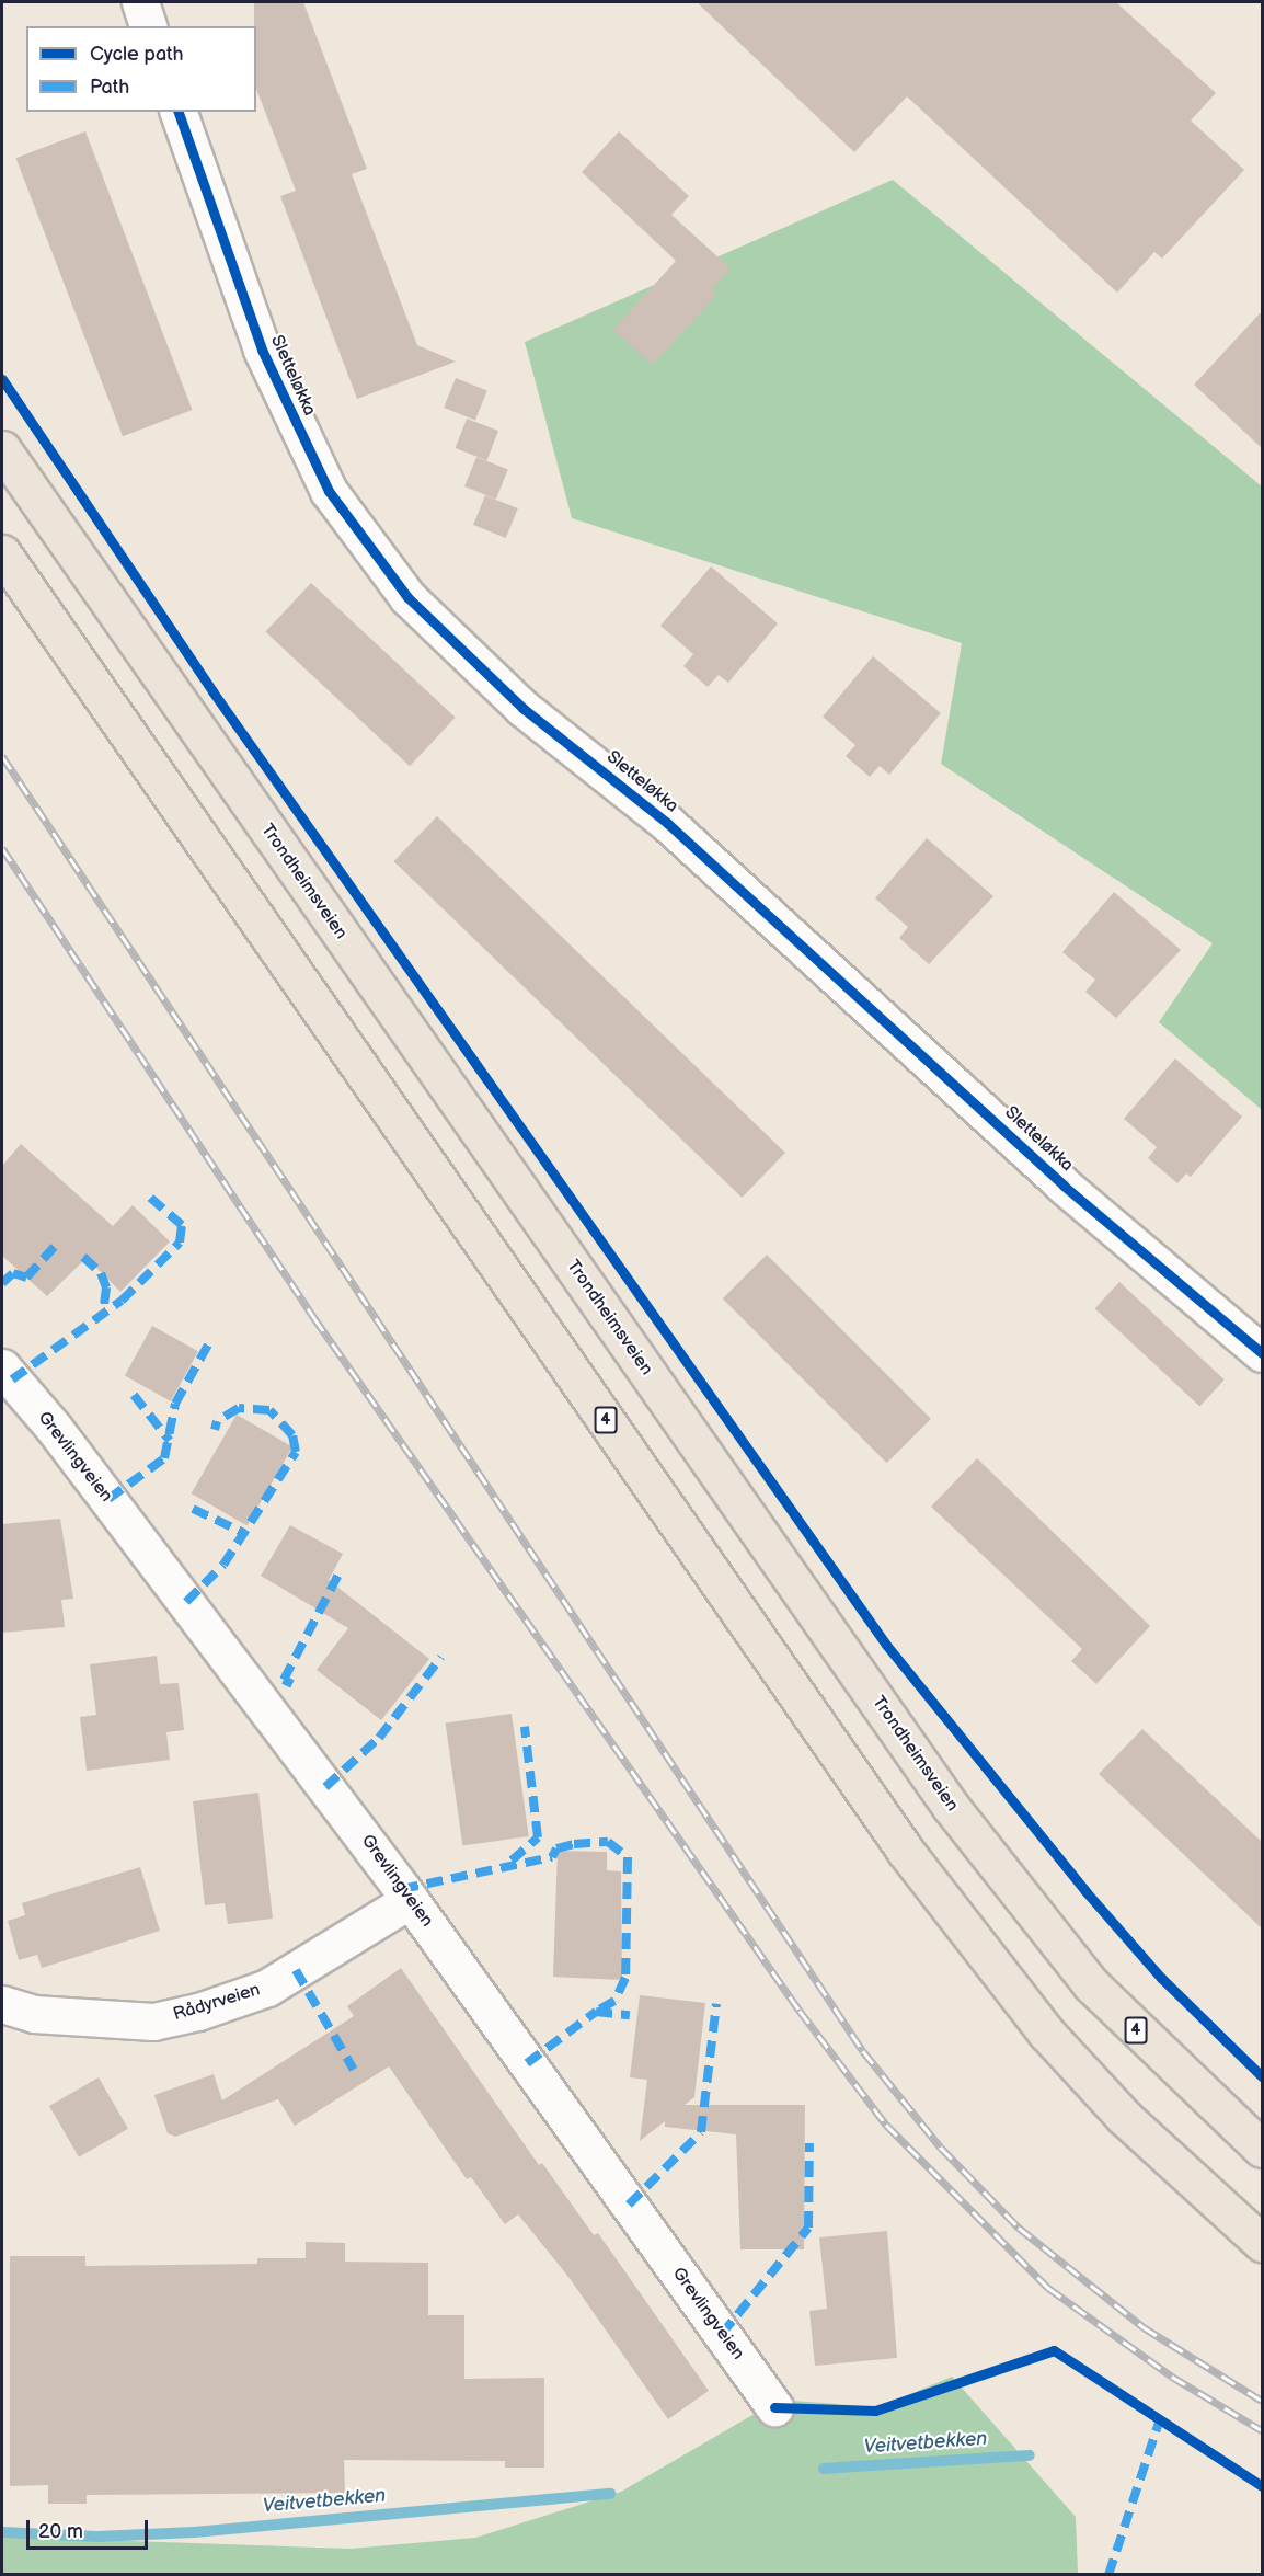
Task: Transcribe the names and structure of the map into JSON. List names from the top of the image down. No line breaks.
{"streets":{"highway":["Trondheimsveien","4"],"street":["Sletteløkka","Grevlingveien","Rådyrveien"]},"crossings":[["Grevlingveien","Rådyrveien"]],"water":["Veitvetbekken"],"legend":["Cycle path","Path"],"scale_bar":"20 m"}
